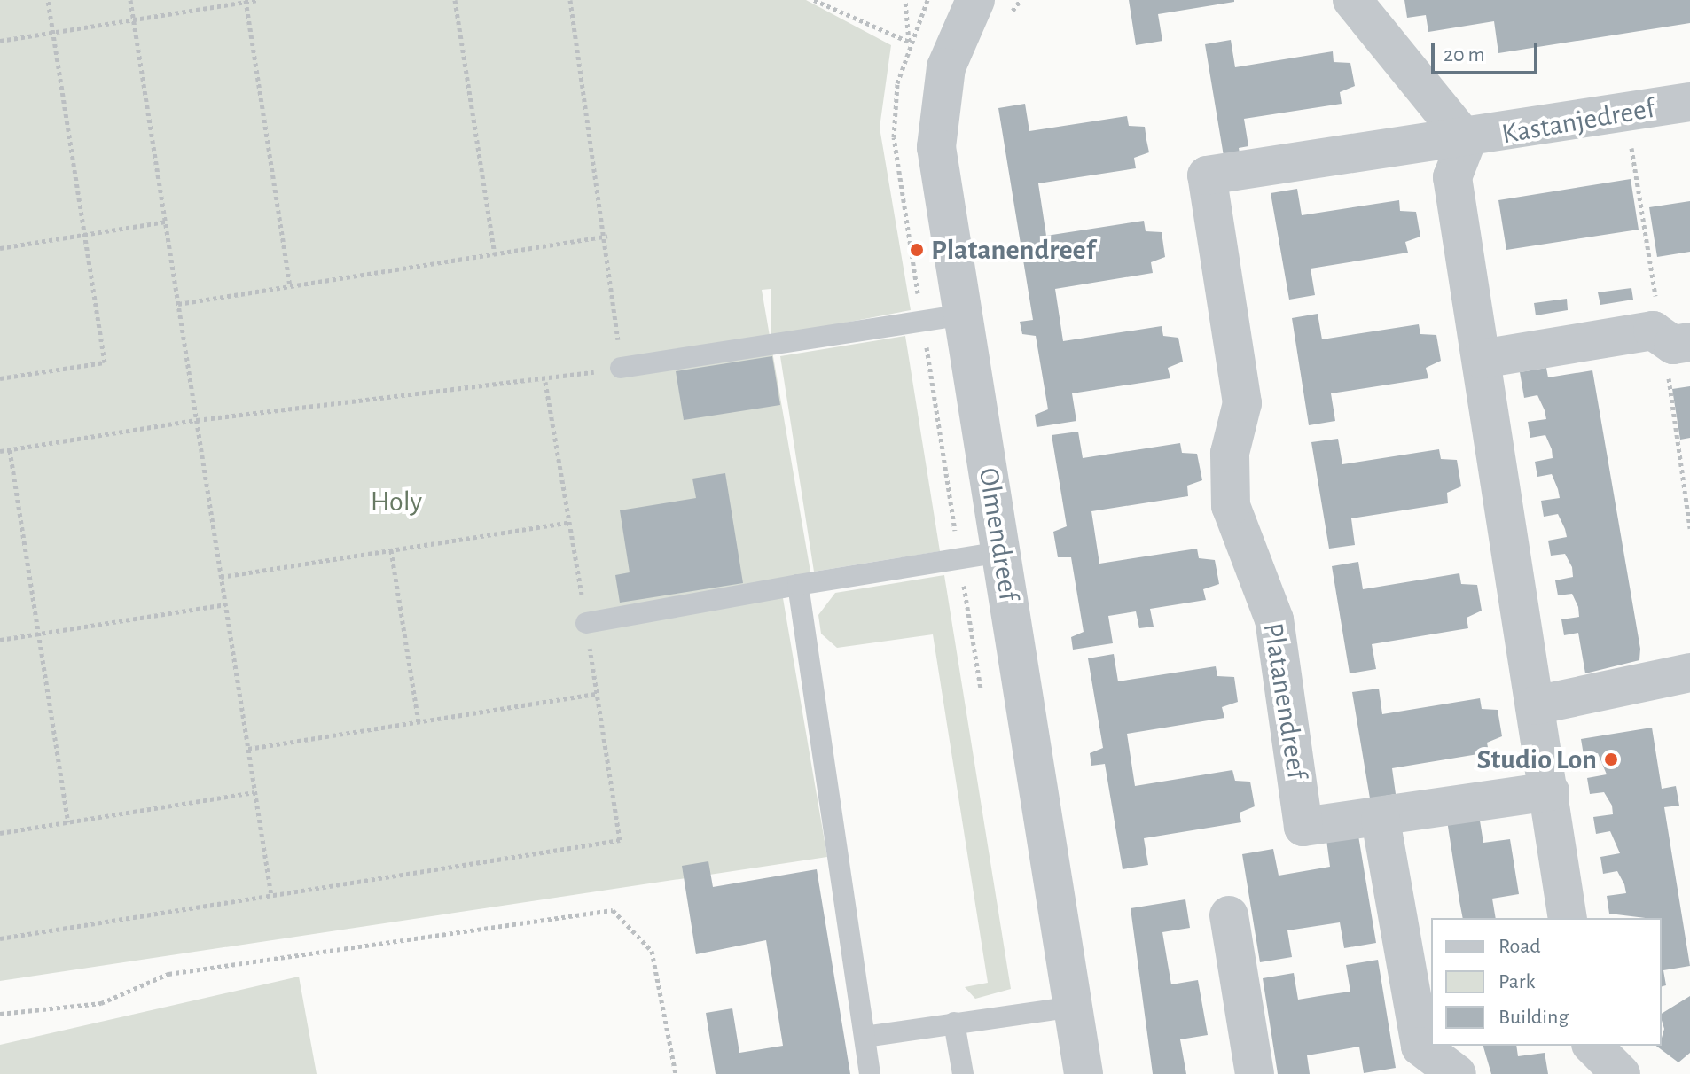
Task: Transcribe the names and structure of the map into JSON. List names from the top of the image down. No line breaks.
{"streets":{"street":["Kastanjedreef","Olmendreef","Platanendreef"]},"crossings":[["Kastanjedreef","Platanendreef"]],"parks":["Holy"],"places":["Platanendreef","Studio Lon"],"legend":["Road","Park","Building"],"scale_bar":"20 m"}
